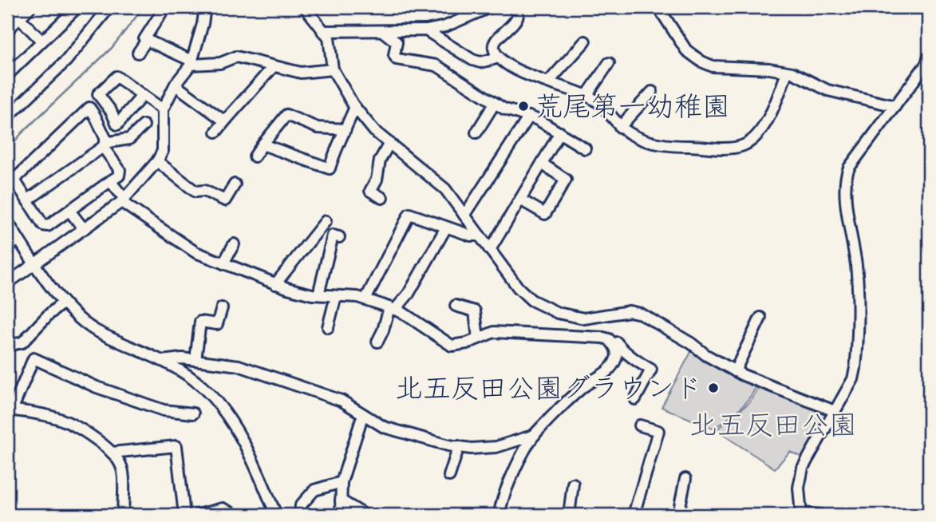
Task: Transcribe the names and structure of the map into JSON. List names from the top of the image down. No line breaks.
{"parks":["北五反田公園"],"places":["荒尾第一幼稚園","北五反田公園グラウンド"]}
